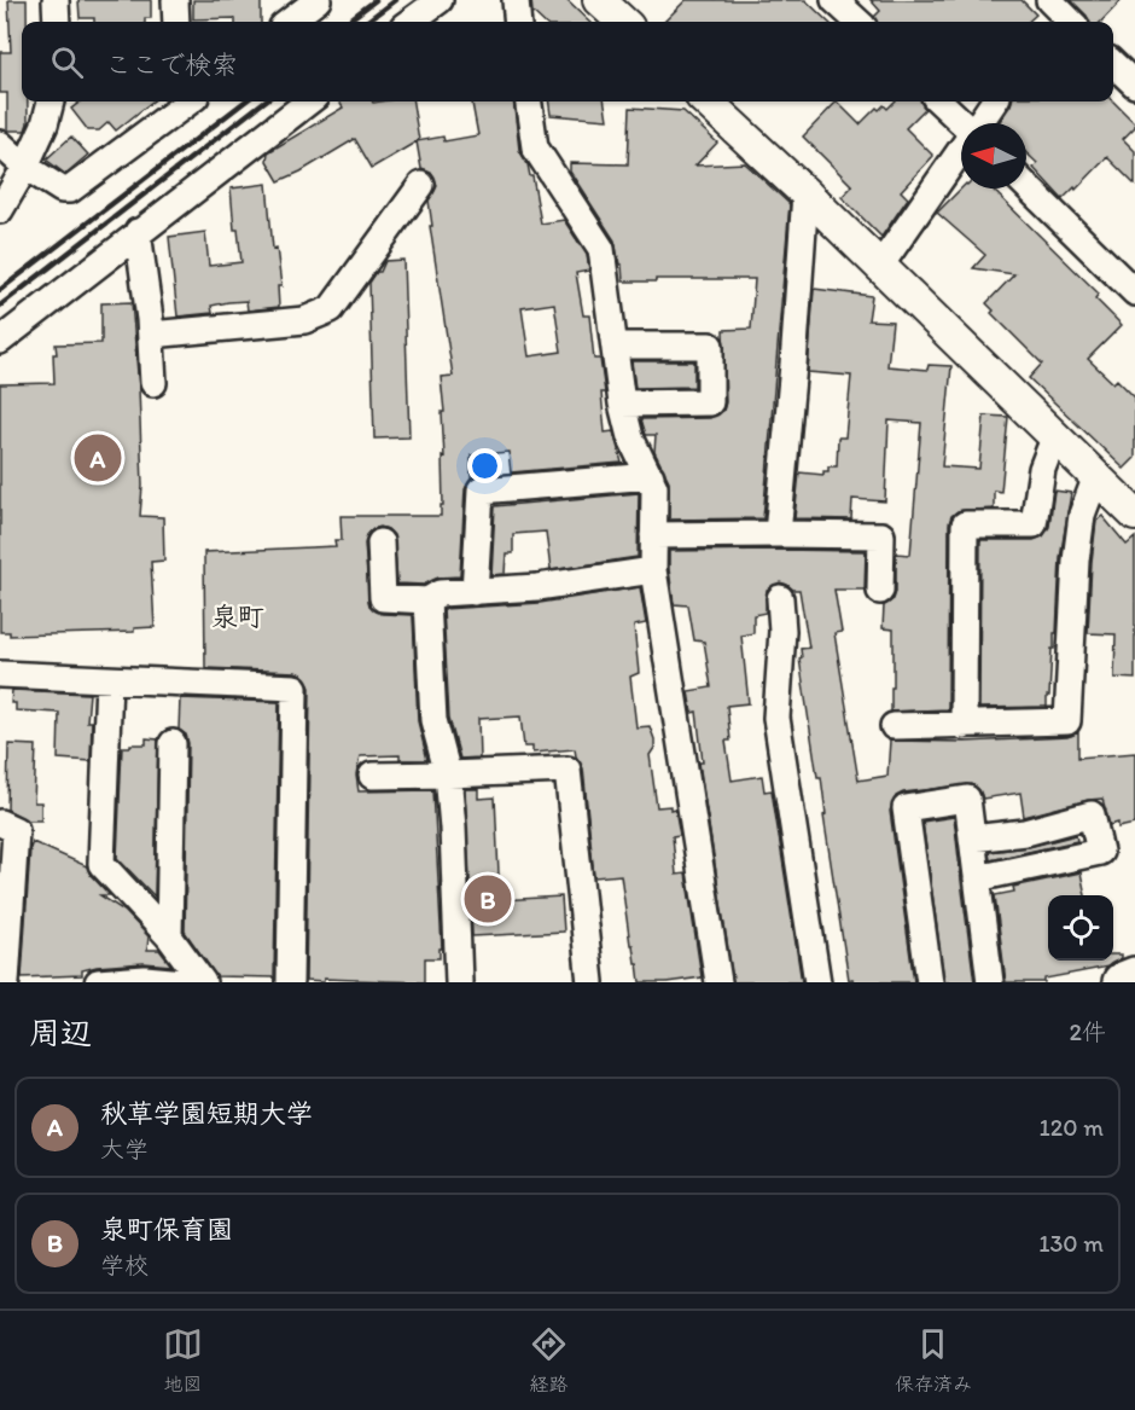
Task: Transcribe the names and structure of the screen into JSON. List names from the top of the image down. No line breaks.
{"districts":["泉町"],"north":"left","page":{"search":"ここで検索","pins":["A","B"],"heading":["周辺","2件"],"list":[{"mark":"A","name":"秋草学園短期大学","note":"大学","value":"120 m"},{"mark":"B","name":"泉町保育園","note":"学校","value":"130 m"}],"nav":["地図","経路","保存済み"]}}
